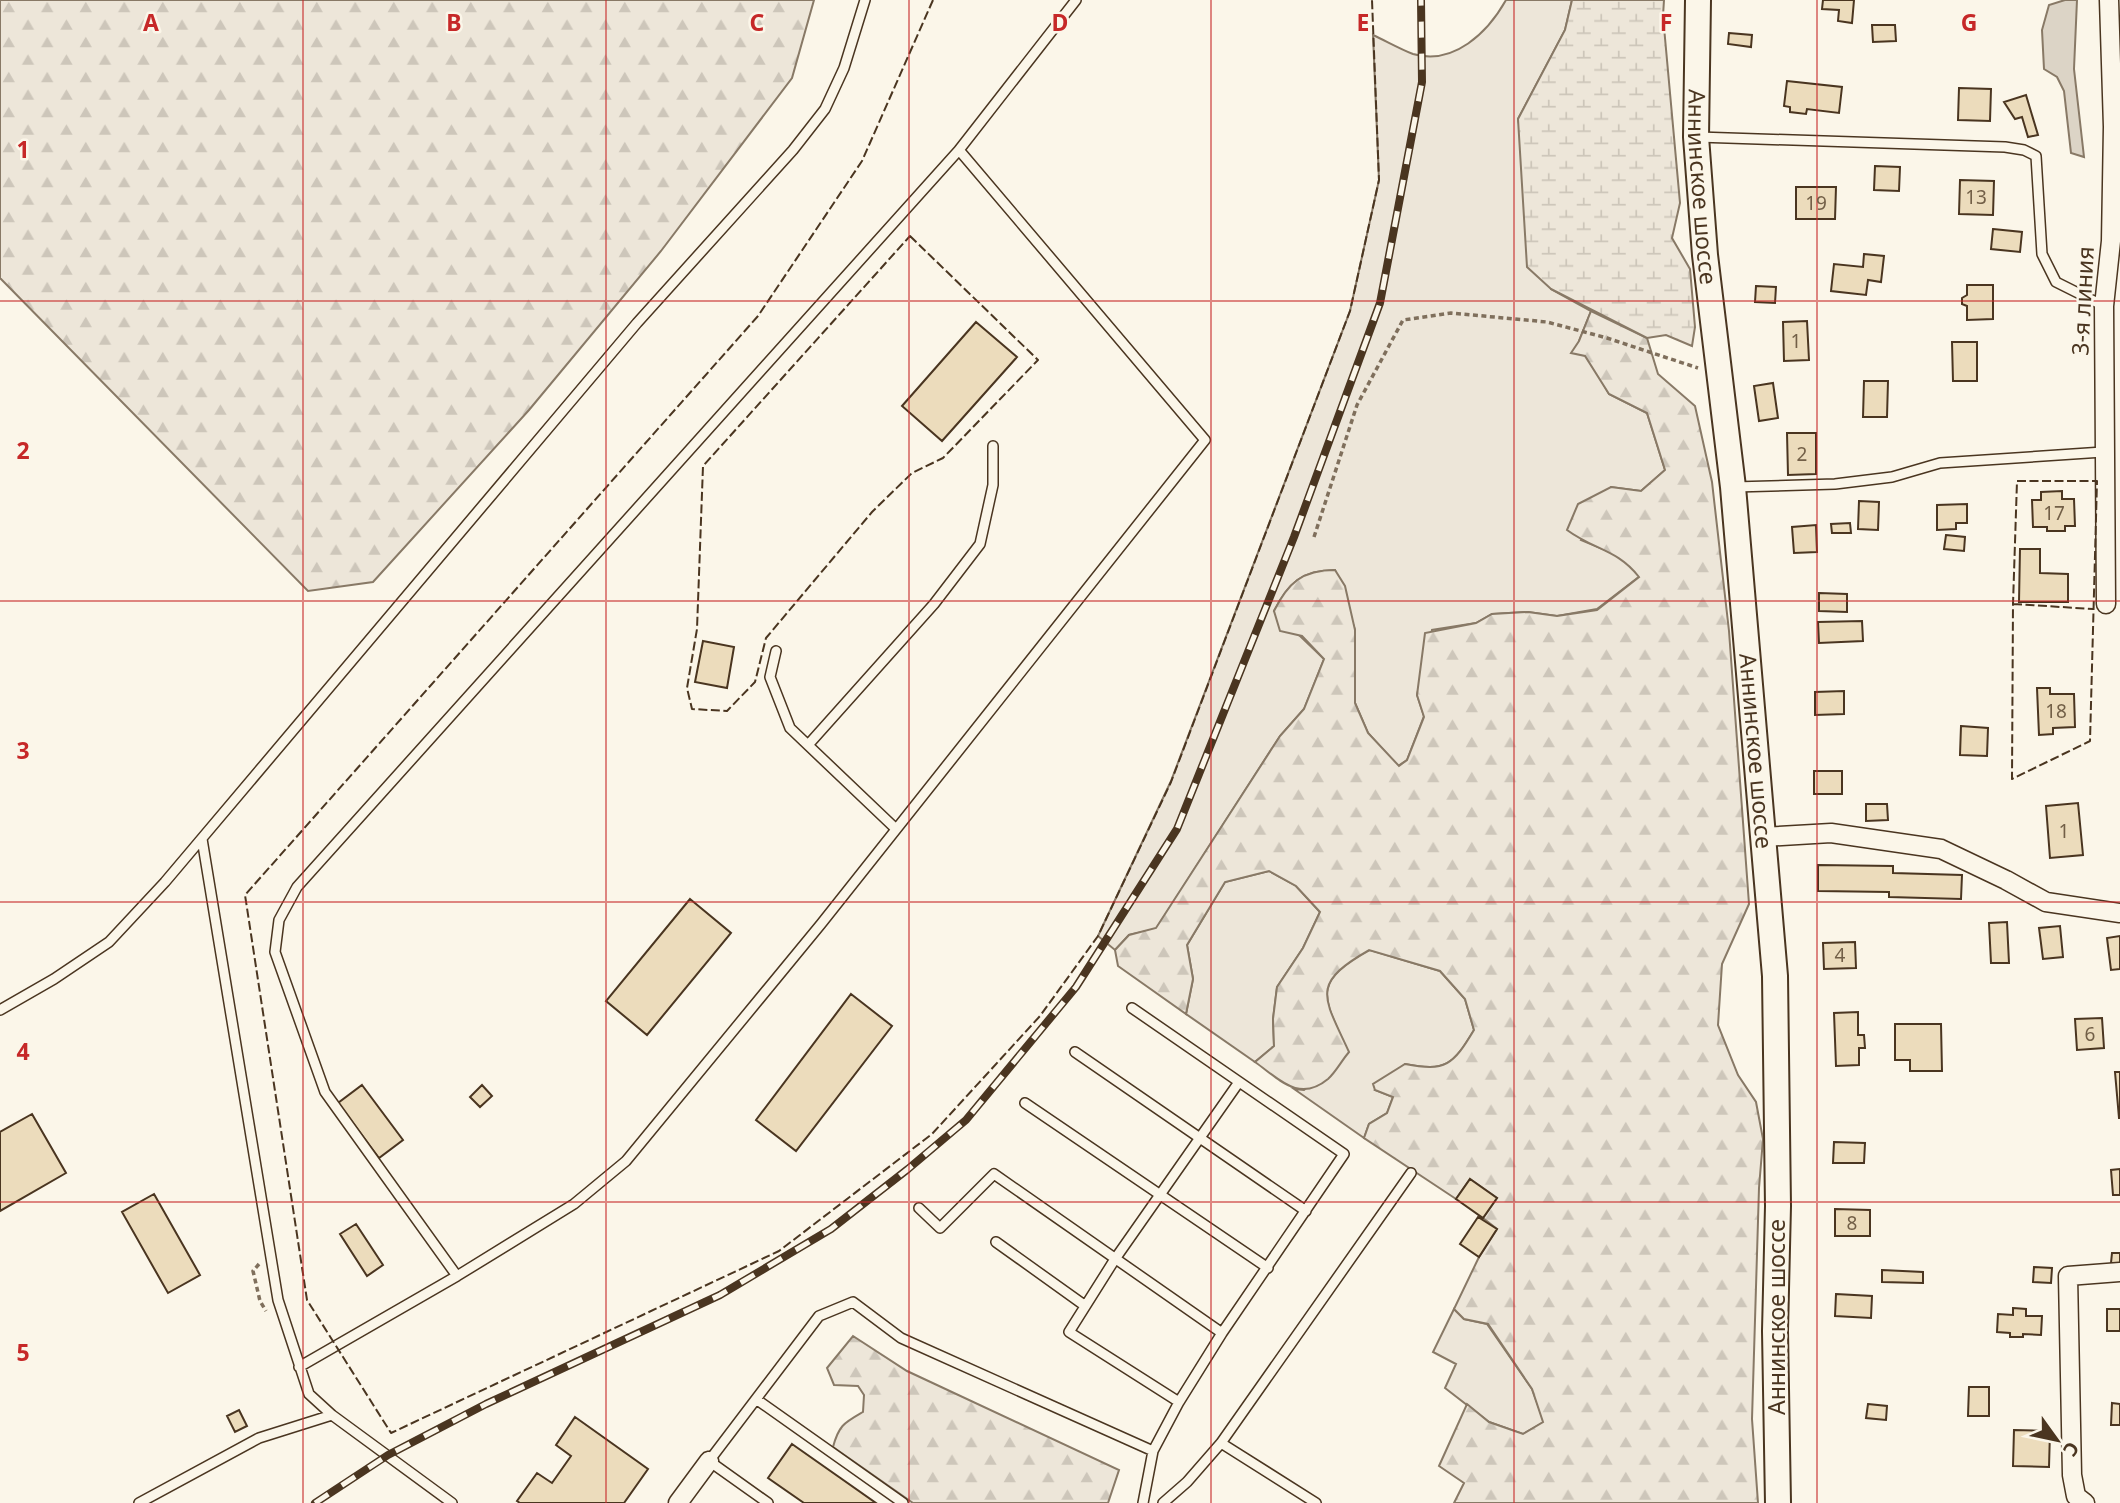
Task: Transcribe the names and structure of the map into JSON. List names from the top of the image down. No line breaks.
{"streets":{"main road":["Аннинское шоссе"],"street":["3-я линия"]},"house_numbers":["13","19","1","2","17","18","1","4","6","8"],"north":"bottom right","grid":{"columns":["A","B","C","D","E","F","G"],"rows":["1","2","3","4","5"]}}
